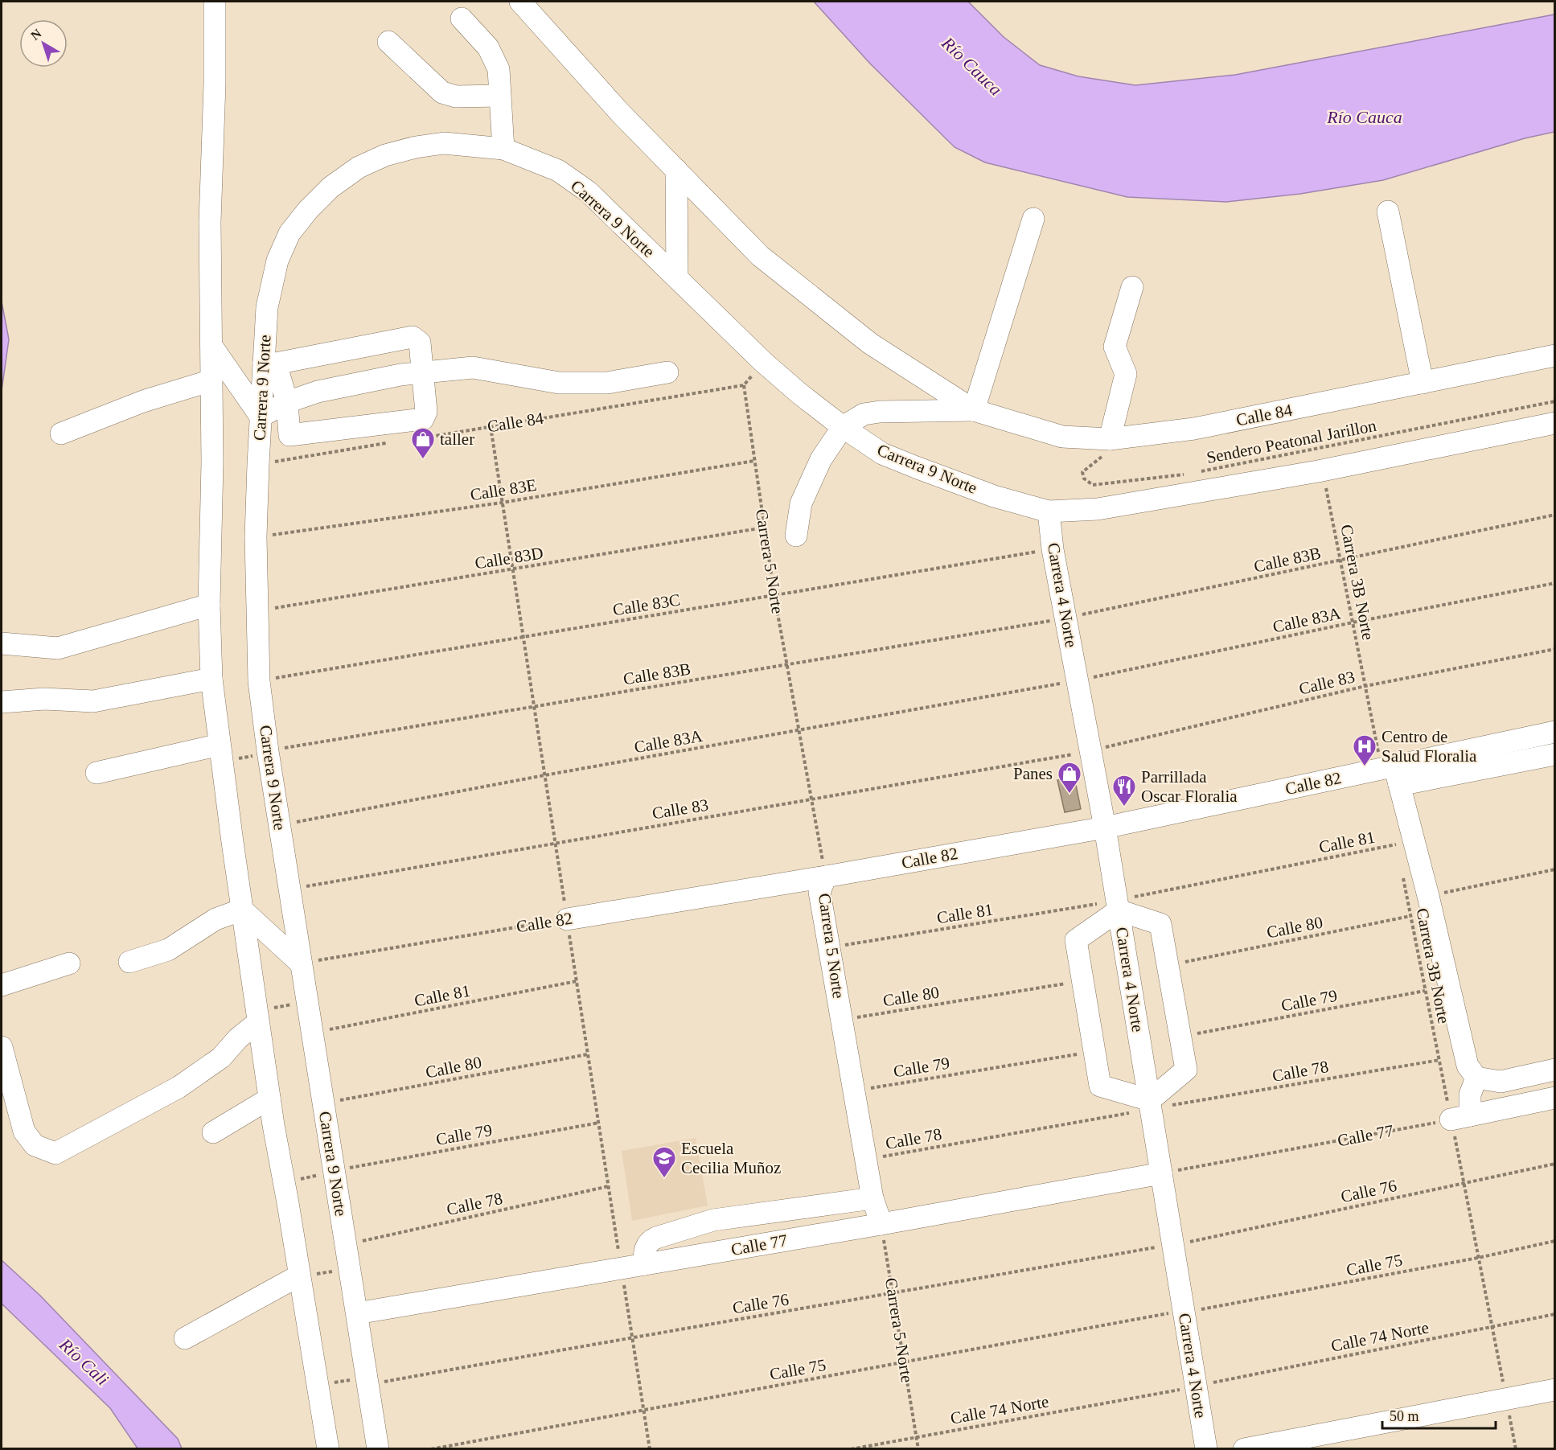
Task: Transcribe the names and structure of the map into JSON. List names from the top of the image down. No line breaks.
{"streets":{"street":["Carrera 9 Norte","Calle 84","Carrera 5 Norte","Carrera 4 Norte","Calle 82","Calle 77"],"path":["Sendero Peatonal Jarillon","Calle 83E","Calle 83D","Calle 83B","Carrera 3B Norte","Calle 83C","Calle 83A","Calle 83","Calle 81","Calle 80","Calle 79","Calle 78","Calle 76","Calle 75","Calle 74 Norte"]},"crossings":[["Carrera 9 Norte","Calle 83E"],["Carrera 9 Norte","Calle 83D"],["Carrera 9 Norte","Calle 83B"],["Carrera 9 Norte","Carrera 4 Norte"],["Carrera 9 Norte","Calle 83C"],["Carrera 9 Norte","Calle 83A"],["Carrera 9 Norte","Calle 83"],["Carrera 9 Norte","Calle 82"],["Carrera 9 Norte","Calle 81"],["Carrera 9 Norte","Calle 80"],["Carrera 9 Norte","Calle 79"],["Carrera 9 Norte","Calle 78"],["Carrera 9 Norte","Calle 77"],["Carrera 9 Norte","Calle 76"],["Calle 84","Sendero Peatonal Jarillon"],["Calle 84","Carrera 5 Norte"],["Calle 83E","Carrera 5 Norte"],["Calle 83D","Carrera 5 Norte"],["Calle 83B","Carrera 5 Norte"],["Calle 83B","Carrera 3B Norte"],["Carrera 5 Norte","Calle 83C"],["Carrera 5 Norte","Calle 83A"],["Carrera 5 Norte","Calle 83"],["Carrera 5 Norte","Calle 82"],["Carrera 5 Norte","Calle 81"],["Carrera 5 Norte","Calle 80"],["Carrera 5 Norte","Calle 79"],["Carrera 5 Norte","Calle 78"],["Carrera 5 Norte","Calle 77"],["Carrera 5 Norte","Calle 76"],["Carrera 5 Norte","Calle 75"],["Carrera 5 Norte","Calle 74 Norte"],["Carrera 3B Norte","Calle 83A"],["Carrera 3B Norte","Calle 83"],["Carrera 3B Norte","Calle 82"],["Carrera 3B Norte","Calle 80"],["Carrera 3B Norte","Calle 79"],["Carrera 3B Norte","Calle 78"],["Carrera 3B Norte","Calle 77"],["Carrera 3B Norte","Calle 76"],["Carrera 3B Norte","Calle 75"],["Carrera 3B Norte","Calle 74 Norte"],["Carrera 4 Norte","Calle 82"],["Carrera 4 Norte","Calle 81"],["Carrera 4 Norte","Calle 78"],["Carrera 4 Norte","Calle 77"]],"water":["Río Cauca","Río Cali"],"places":{"shop":["taller","Panes"],"hospital":["Centro de Salud Floralia"],"restaurant":["Parrillada Oscar Floralia"],"school or university":["Escuela Cecilia Muñoz"]},"scale_bar":"50 m","north":"top left"}
